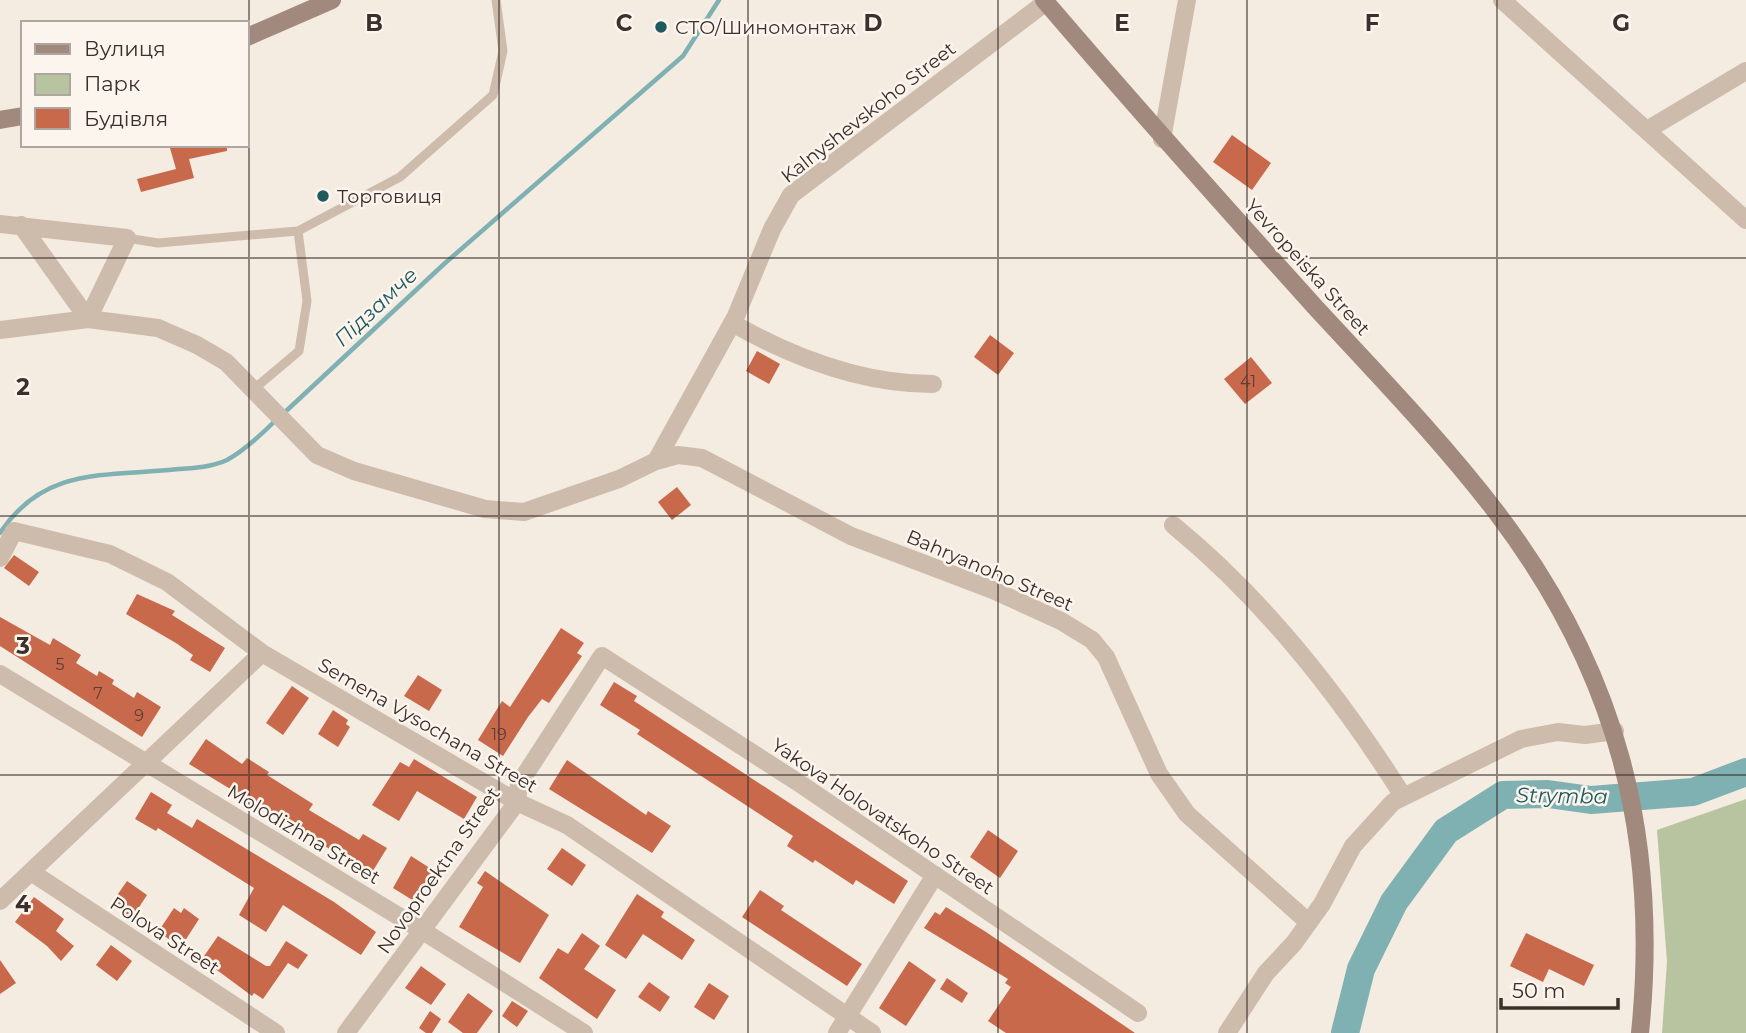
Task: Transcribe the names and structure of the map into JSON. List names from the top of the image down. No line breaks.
{"streets":{"main road":["Yevropeiska Street"],"street":["Kalnyshevskoho Street","Bahryanoho Street","Semena Vysochana Street","Yakova Holovatskoho Street","Molodizhna Street","Novoproektna Street","Polova Street"]},"crossings":[["Kalnyshevskoho Street","Yevropeiska Street"],["Kalnyshevskoho Street","Bahryanoho Street"],["Semena Vysochana Street","Novoproektna Street"],["Yakova Holovatskoho Street","Novoproektna Street"],["Molodizhna Street","Novoproektna Street"]],"water":["Підзамче","Strymba"],"places":["СТО/Шиномонтаж","Торговиця"],"house_numbers":["41","5","7","9","19"],"legend":["Вулиця","Парк","Будівля"],"scale_bar":"50 m","grid":{"columns":["B","C","D","E","F","G"],"rows":["2","3","4"]}}
